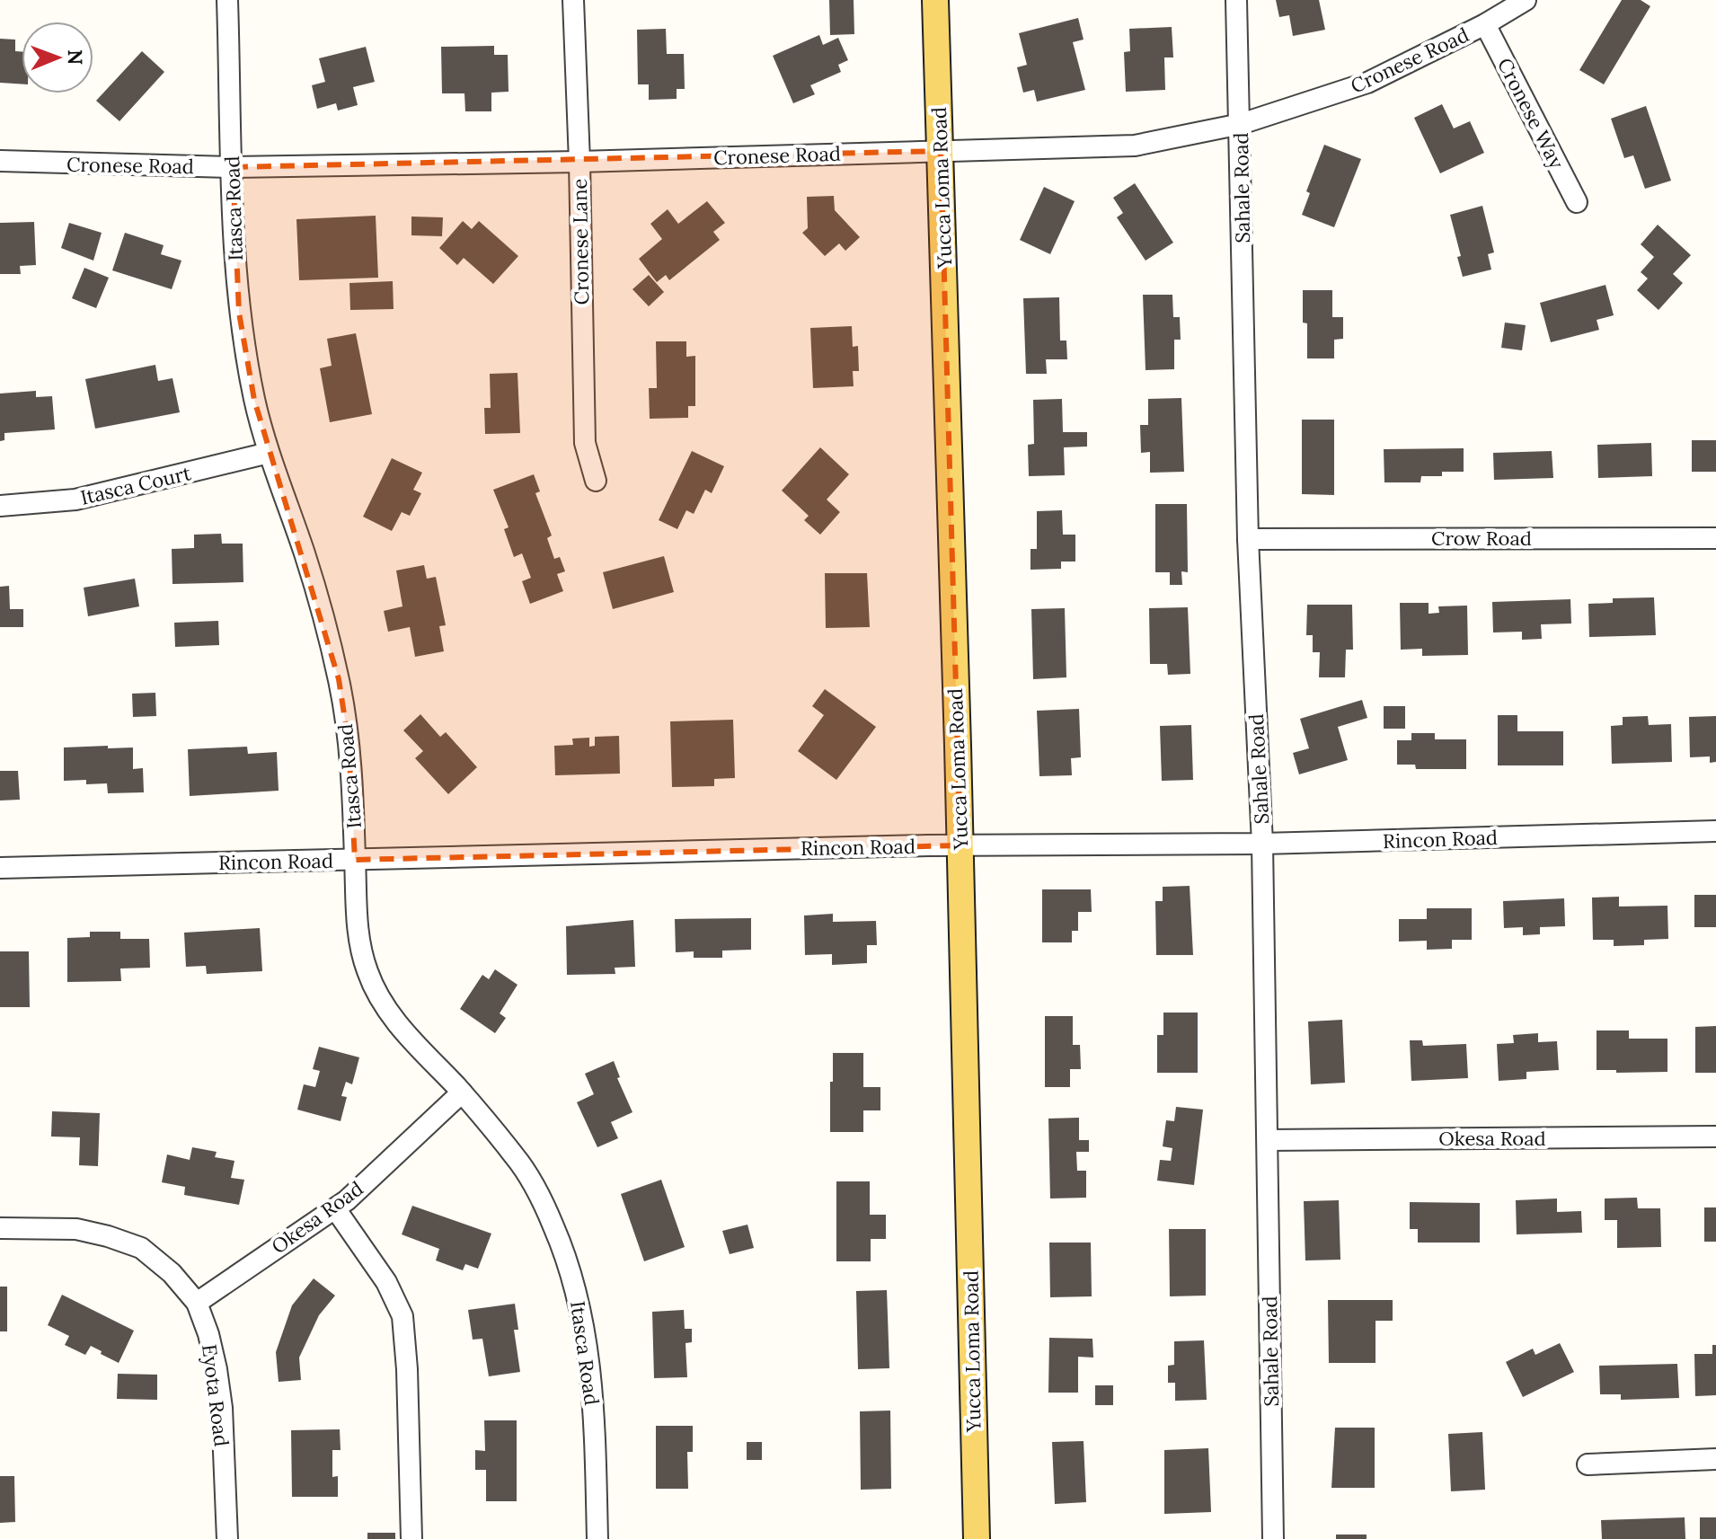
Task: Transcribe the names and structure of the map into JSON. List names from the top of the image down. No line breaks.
{"streets":{"main road":["Yucca Loma Road"],"street":["Cronese Road","Cronese Way","Sahale Road","Itasca Road","Cronese Lane","Itasca Court","Crow Road","Rincon Road","Okesa Road","Eyota Road"]},"crossings":[["Cronese Road","Cronese Way"],["Cronese Road","Yucca Loma Road"],["Cronese Road","Sahale Road"],["Cronese Road","Itasca Road"],["Cronese Road","Cronese Lane"],["Yucca Loma Road","Rincon Road"],["Sahale Road","Crow Road"],["Sahale Road","Rincon Road"],["Sahale Road","Okesa Road"],["Itasca Road","Itasca Court"],["Itasca Road","Rincon Road"],["Itasca Road","Okesa Road"],["Okesa Road","Eyota Road"]],"north":"right"}
